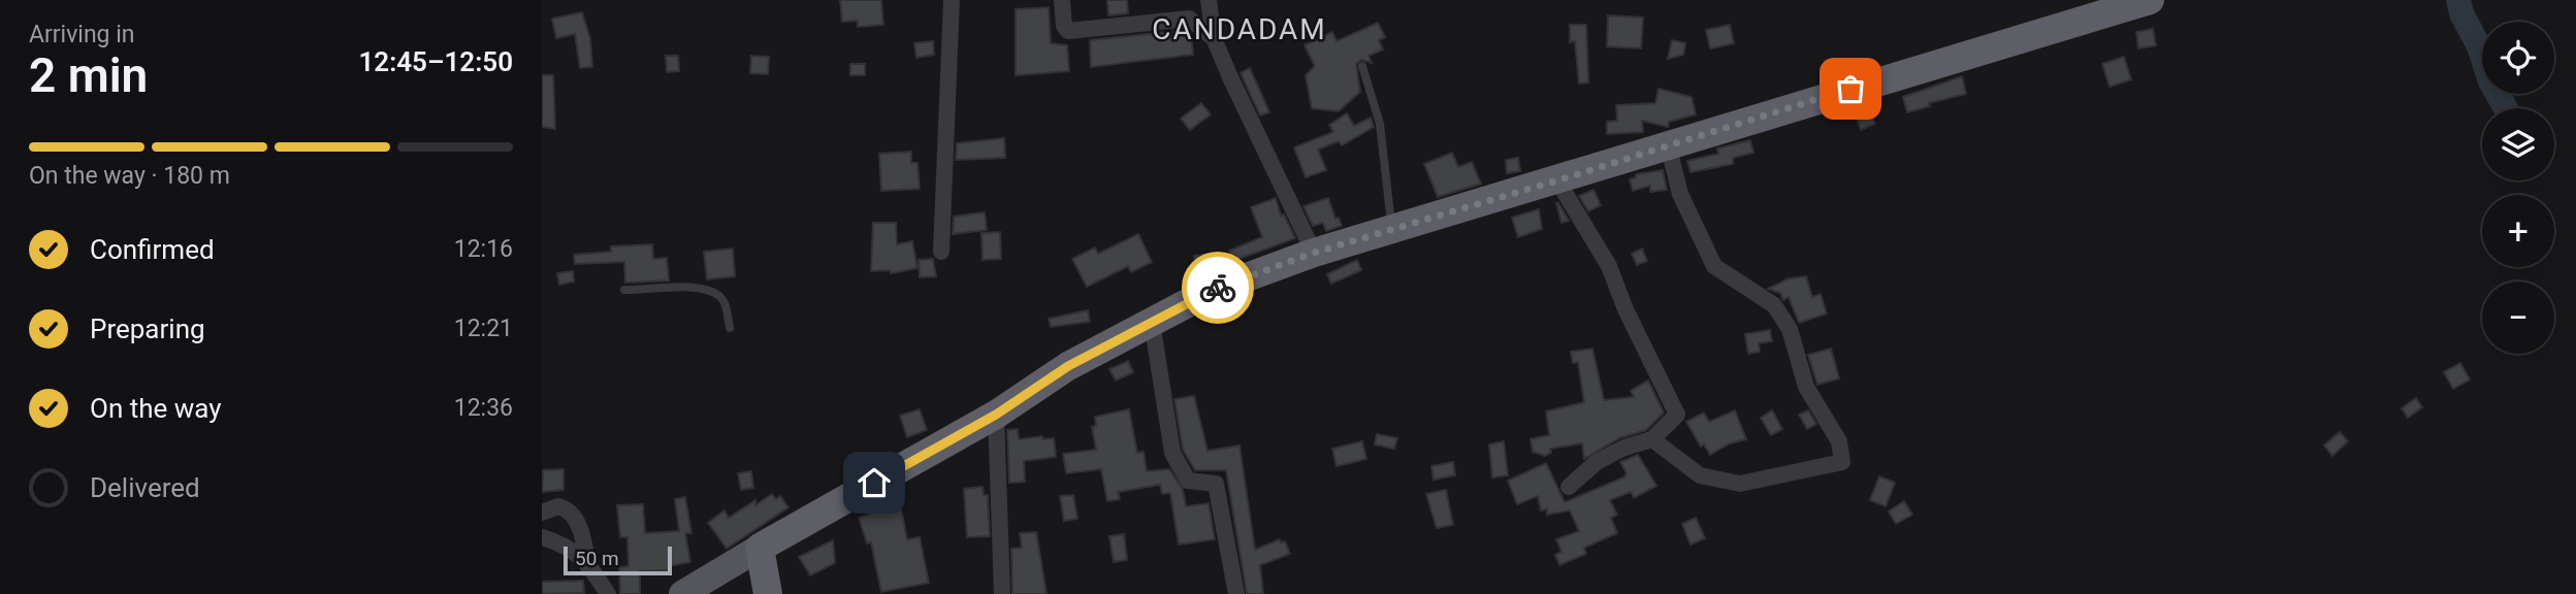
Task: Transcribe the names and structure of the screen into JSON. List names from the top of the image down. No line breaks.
{"districts":["CANDADAM"],"scale_bar":"50 m","page":{"heading":["2 min","Arriving in","12:45–12:50"],"map_buttons":["+","−"],"bar":"On the way · 180 m","list":[["Confirmed","12:16"],["Preparing","12:21"],["On the way","12:36"],"Delivered"],"scale":"50 m"}}
